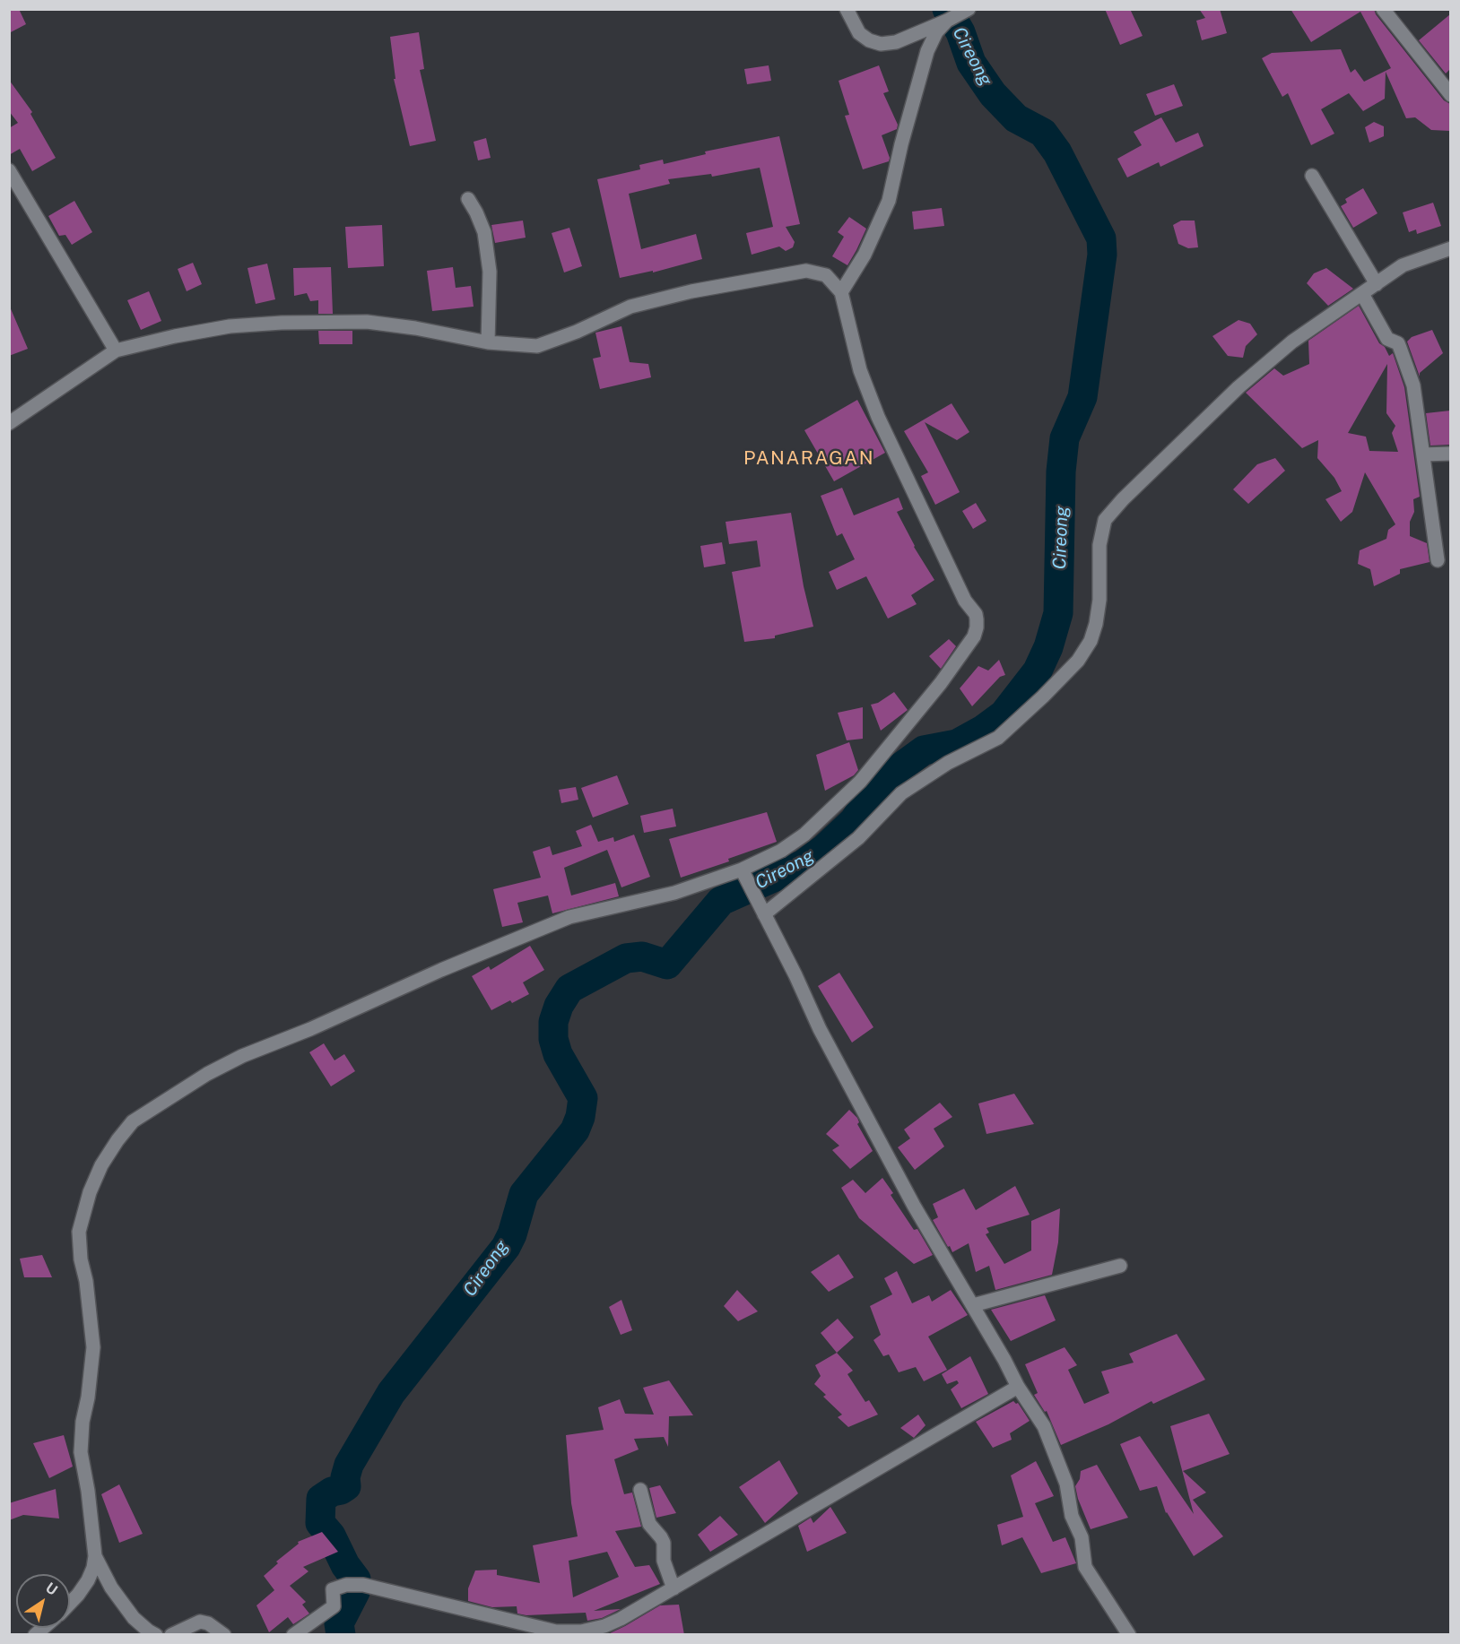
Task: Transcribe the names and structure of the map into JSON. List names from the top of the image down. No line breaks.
{"districts":["PANARAGAN"],"water":["Cireong"],"north":"top right"}
